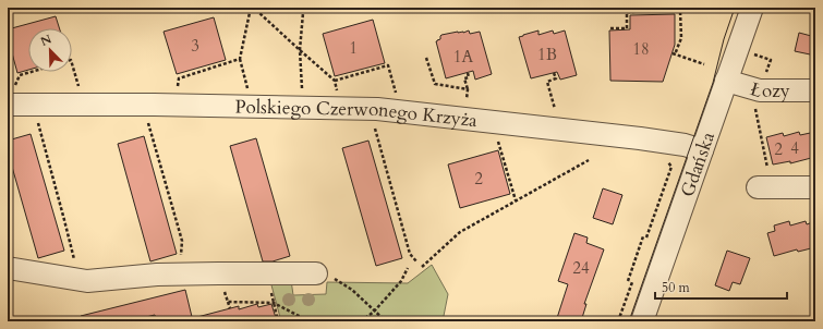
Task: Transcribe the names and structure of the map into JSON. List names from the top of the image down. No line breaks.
{"streets":{"street":["Łozy","Polskiego Czerwonego Krzyża","Gdańska"]},"crossings":[["Łozy","Gdańska"],["Polskiego Czerwonego Krzyża","Gdańska"]],"house_numbers":["3","1","18","1B","1A","4","2","2","24"],"scale_bar":"50 m","north":"top left"}
